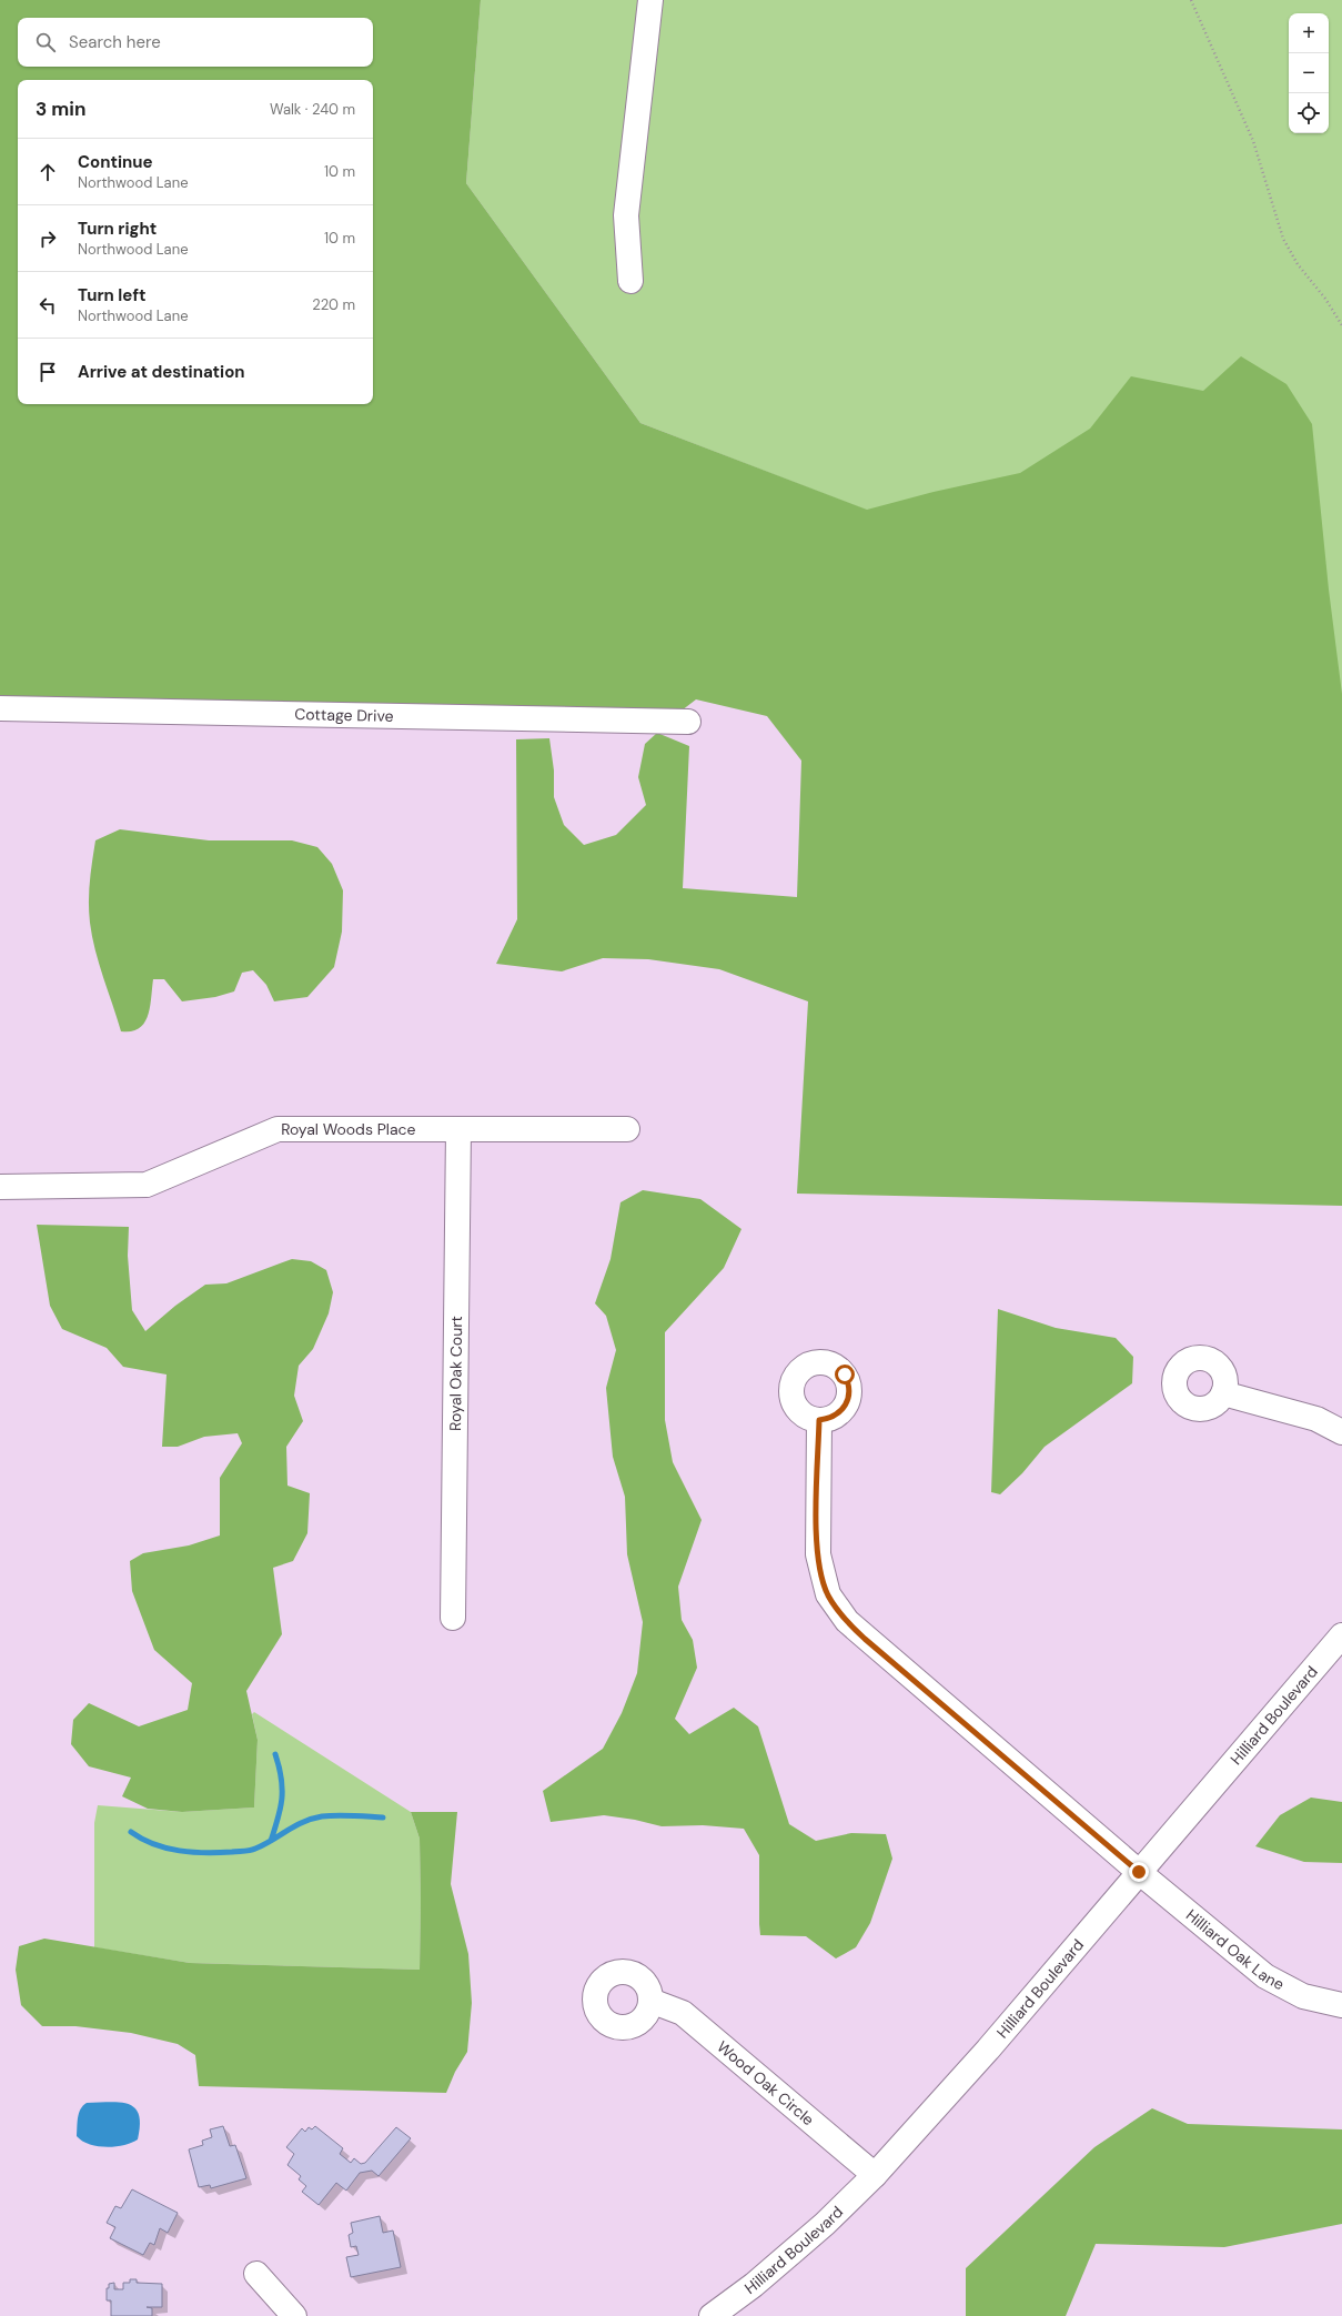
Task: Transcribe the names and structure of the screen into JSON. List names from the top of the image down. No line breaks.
{"streets":{"street":["Cottage Drive","Royal Woods Place","Royal Oak Court","Hilliard Boulevard","Hilliard Oak Lane","Wood Oak Circle"]},"crossings":[["Royal Woods Place","Royal Oak Court"],["Hilliard Boulevard","Hilliard Oak Lane"],["Hilliard Boulevard","Wood Oak Circle"]],"page":{"map_buttons":["+","−"],"search":"Search here","heading":["3 min","Walk · 240 m"],"list":[["Continue","Northwood Lane","10 m"],["Turn right","Northwood Lane","10 m"],["Turn left","Northwood Lane","220 m"],"Arrive at destination"]}}
